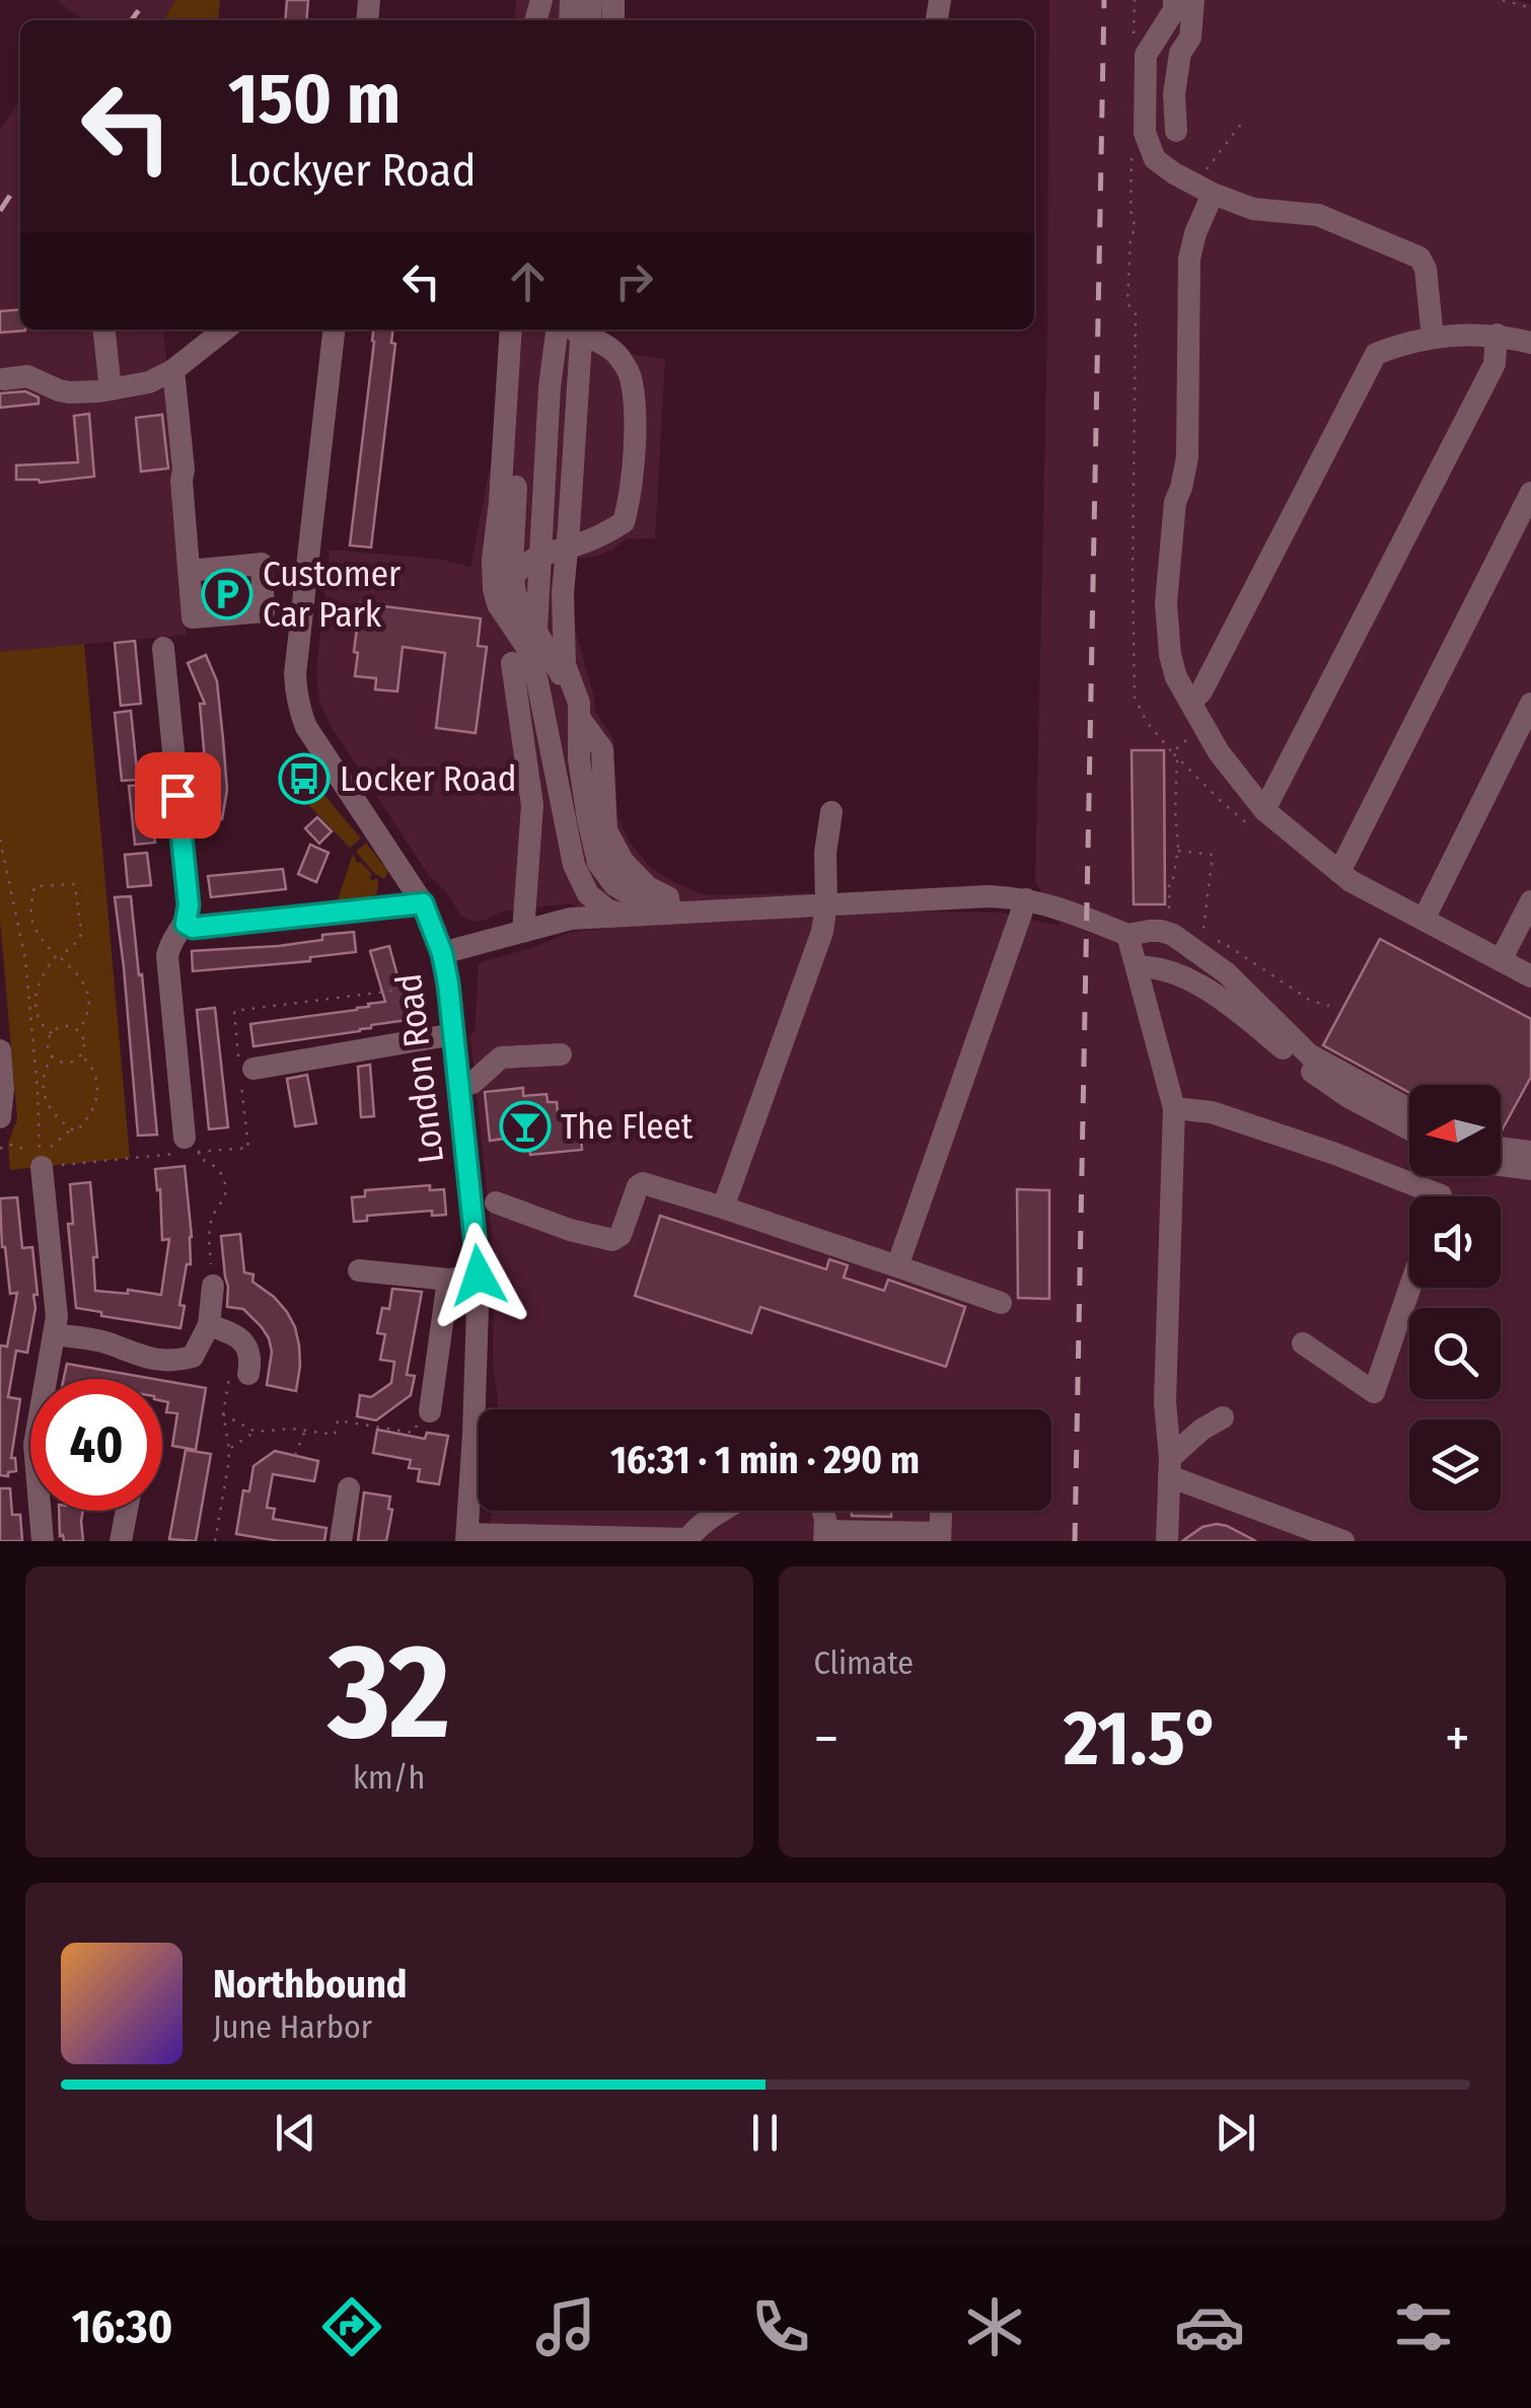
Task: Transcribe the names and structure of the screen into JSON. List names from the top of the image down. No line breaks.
{"streets":{"street":["London Road"]},"places":{"parking":["Customer Car Park"],"bus stop":["Locker Road"],"bar":["The Fleet"]},"north":"left","page":{"turn":["150 m","Lockyer Road"],"limit":"40","trip":"16:31 · 1 min · 290 m","tile":[["32","km/h"],"Climate"],"heat":["−","21.5°","+"],"song":["Northbound","June Harbor"],"tabs":"16:30"}}
